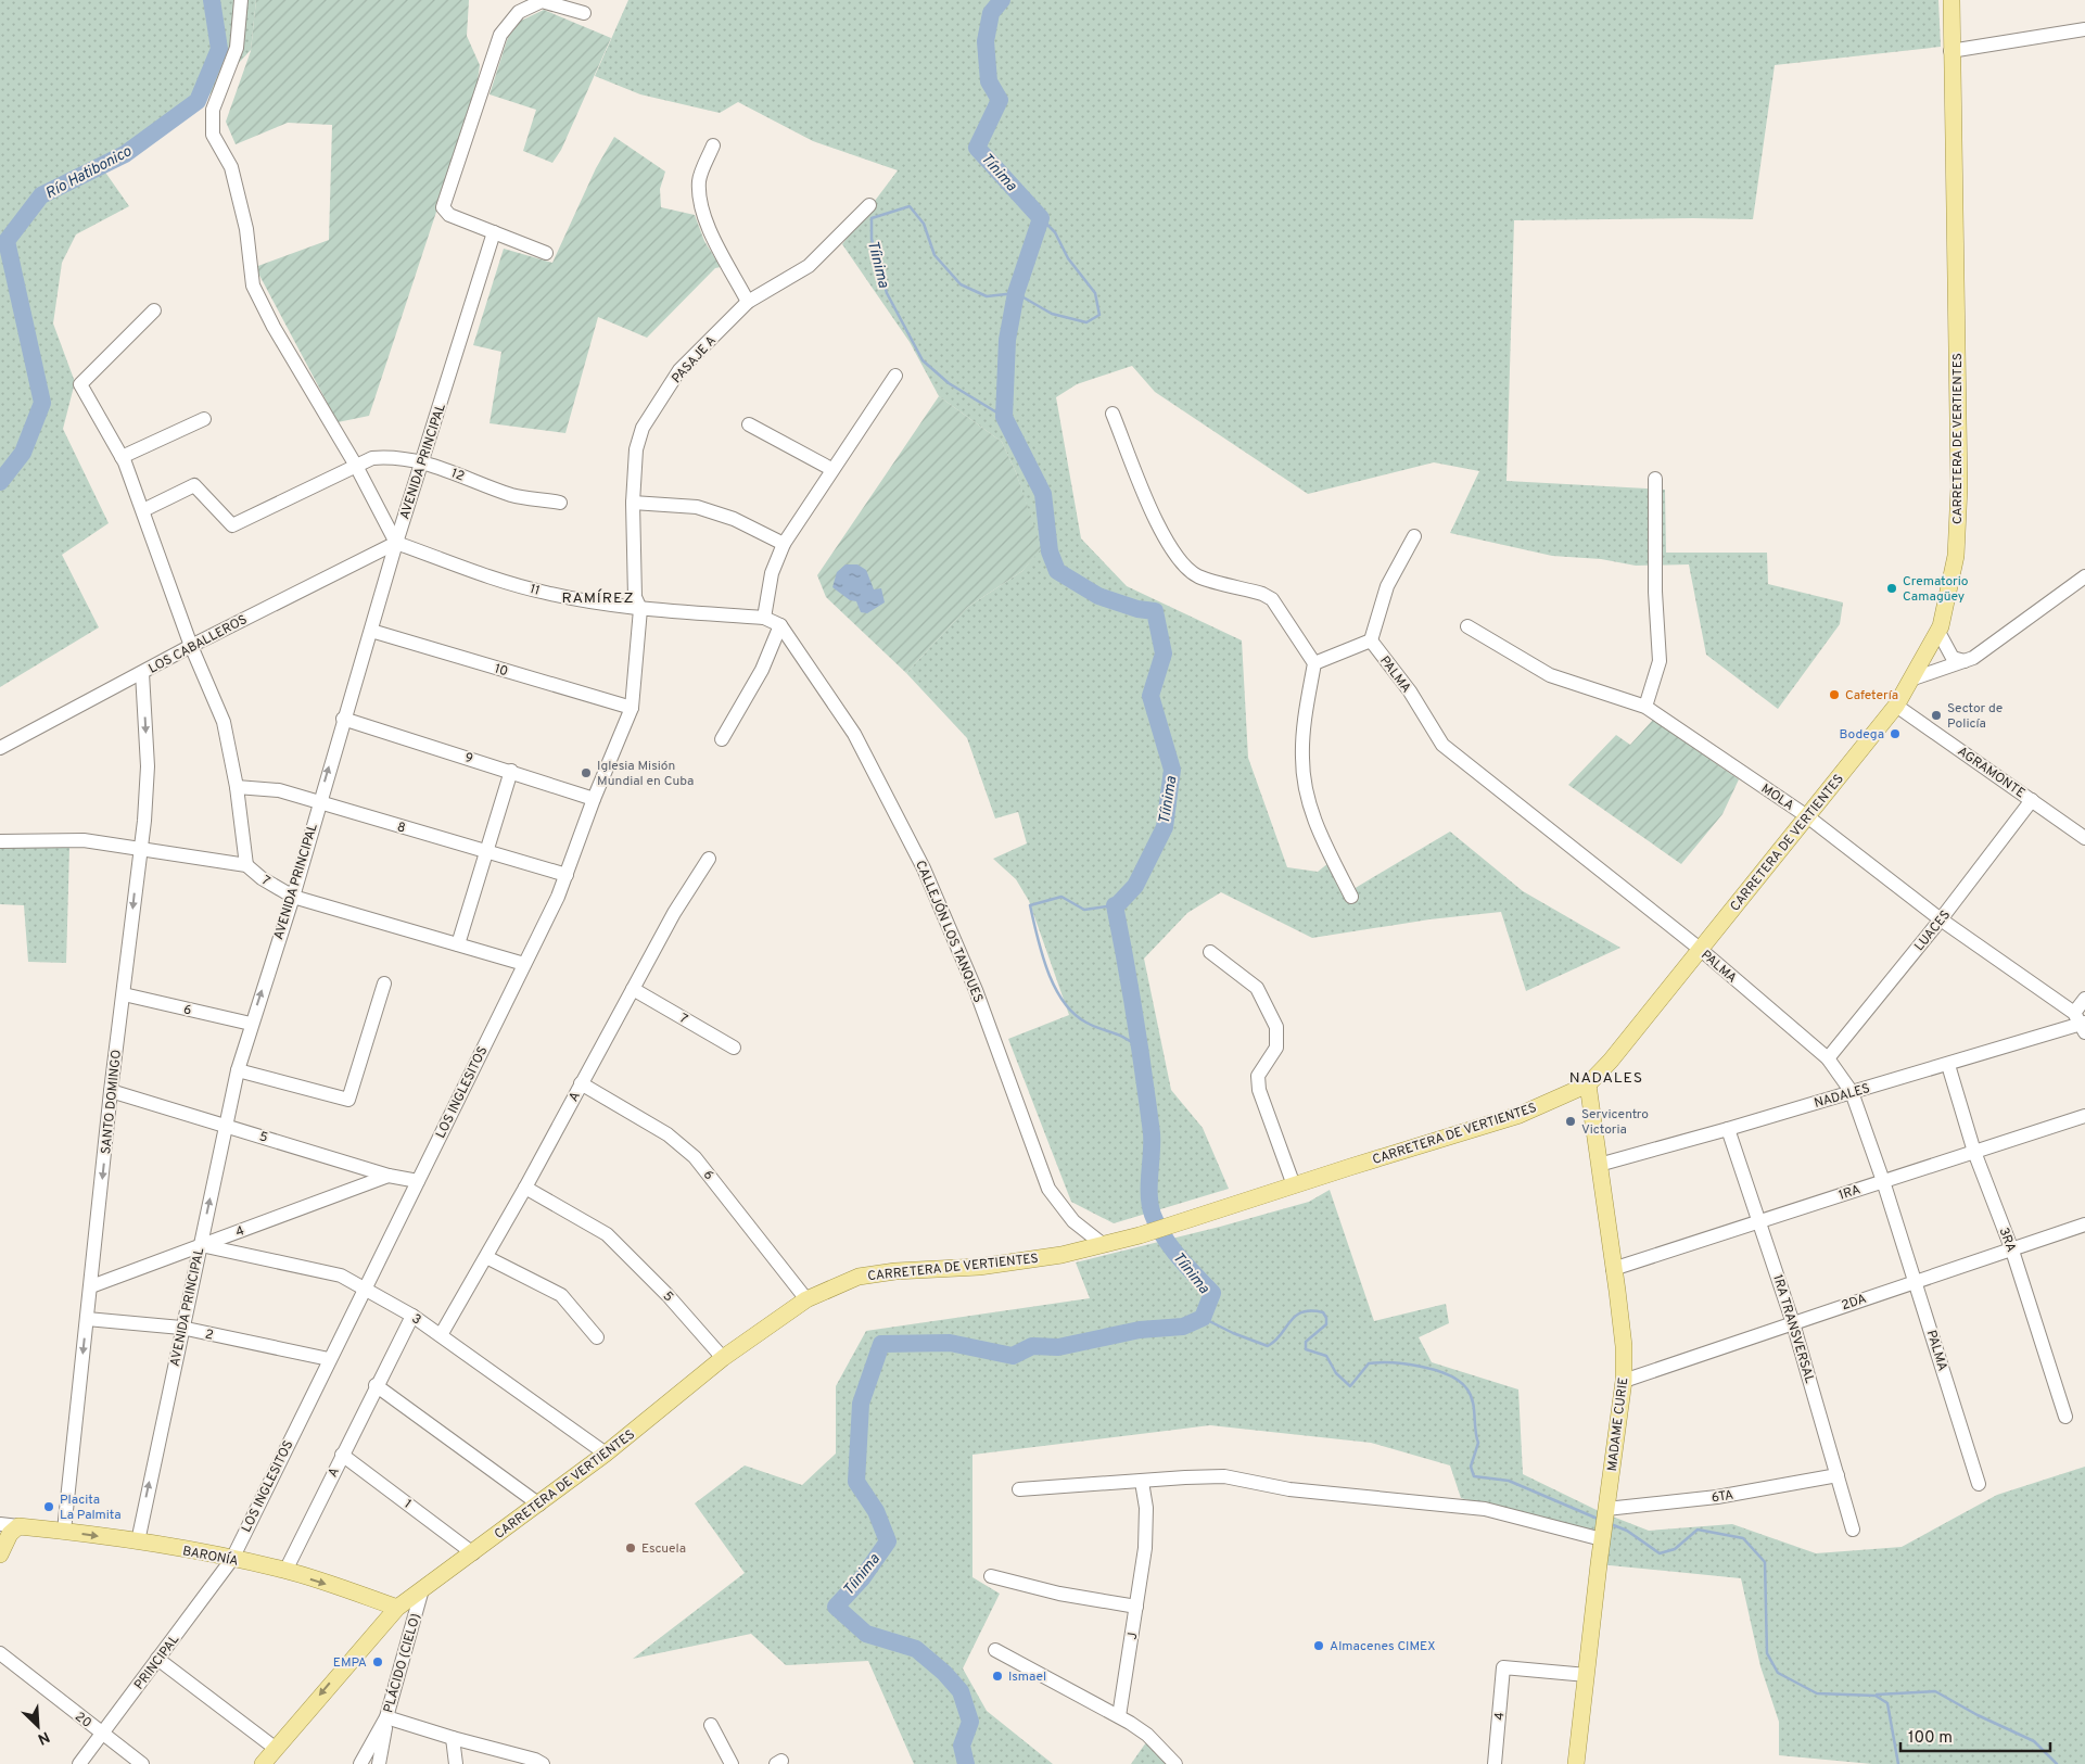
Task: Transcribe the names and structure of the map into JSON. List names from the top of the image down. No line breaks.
{"streets":{"main road":["CARRETERA DE VERTIENTES","MADAME CURIE","BARONÍA"],"street":["PASAJE A","AVENIDA PRINCIPAL","12","11","LOS CABALLEROS","10","PALMA","9","AGRAMONTE","MOLA","8","7","LUACES","CALLEJÓN LOS TANQUES","6","LOS INGLESITOS","NADALES","A","SANTO DOMINGO","5","1RA","4","3RA","2DA","3","1RA TRANSVERSAL","2","6TA","1","J","PRINCIPAL","PLÁCIDO (CIELO)","20"]},"crossings":[["PASAJE A","11"],["PASAJE A","LOS INGLESITOS"],["CARRETERA DE VERTIENTES","PALMA"],["CARRETERA DE VERTIENTES","AGRAMONTE"],["CARRETERA DE VERTIENTES","MOLA"],["CARRETERA DE VERTIENTES","CALLEJÓN LOS TANQUES"],["CARRETERA DE VERTIENTES","6"],["CARRETERA DE VERTIENTES","5"],["CARRETERA DE VERTIENTES","3"],["CARRETERA DE VERTIENTES","MADAME CURIE"],["CARRETERA DE VERTIENTES","1"],["CARRETERA DE VERTIENTES","BARONÍA"],["CARRETERA DE VERTIENTES","PLÁCIDO (CIELO)"],["AVENIDA PRINCIPAL","12"],["AVENIDA PRINCIPAL","11"],["AVENIDA PRINCIPAL","LOS CABALLEROS"],["AVENIDA PRINCIPAL","10"],["AVENIDA PRINCIPAL","9"],["AVENIDA PRINCIPAL","8"],["AVENIDA PRINCIPAL","7"],["AVENIDA PRINCIPAL","6"],["AVENIDA PRINCIPAL","5"],["AVENIDA PRINCIPAL","4"],["AVENIDA PRINCIPAL","3"],["AVENIDA PRINCIPAL","2"],["AVENIDA PRINCIPAL","BARONÍA"],["11","LOS CABALLEROS"],["11","CALLEJÓN LOS TANQUES"],["11","LOS INGLESITOS"],["LOS CABALLEROS","SANTO DOMINGO"],["10","LOS INGLESITOS"],["PALMA","LUACES"],["PALMA","NADALES"],["PALMA","1RA"],["PALMA","2DA"],["9","LOS INGLESITOS"],["AGRAMONTE","LUACES"],["MOLA","LUACES"],["MOLA","NADALES"],["8","LOS INGLESITOS"],["7","LOS INGLESITOS"],["7","A"],["7","SANTO DOMINGO"],["6","A"],["6","SANTO DOMINGO"],["LOS INGLESITOS","5"],["LOS INGLESITOS","3"],["LOS INGLESITOS","2"],["LOS INGLESITOS","BARONÍA"],["LOS INGLESITOS","PRINCIPAL"],["NADALES","3RA"],["NADALES","1RA TRANSVERSAL"],["NADALES","MADAME CURIE"],["A","5"],["A","3"],["A","1"],["A","BARONÍA"],["SANTO DOMINGO","5"],["SANTO DOMINGO","4"],["SANTO DOMINGO","2"],["SANTO DOMINGO","BARONÍA"],["5","4"],["1RA","3RA"],["1RA","1RA TRANSVERSAL"],["1RA","MADAME CURIE"],["4","3"],["4","MADAME CURIE"],["3RA","2DA"],["2DA","1RA TRANSVERSAL"],["2DA","MADAME CURIE"],["1RA TRANSVERSAL","6TA"],["MADAME CURIE","6TA"],["BARONÍA","PRINCIPAL"],["PRINCIPAL","20"]],"one_way":["AVENIDA PRINCIPAL","SANTO DOMINGO","BARONÍA"],"districts":["RAMÍREZ","NADALES"],"water":["Río Hatibonico","Tínima","Tíinima"],"places":["Crematorio Camagüey","Cafetería","Sector de Policía","Bodega","Iglesia Misión Mundial en Cuba","Servicentro Victoria","Placita La Palmita","Escuela","Almacenes CIMEX","EMPA","Ismael"],"scale_bar":"100 m","north":"bottom right"}
